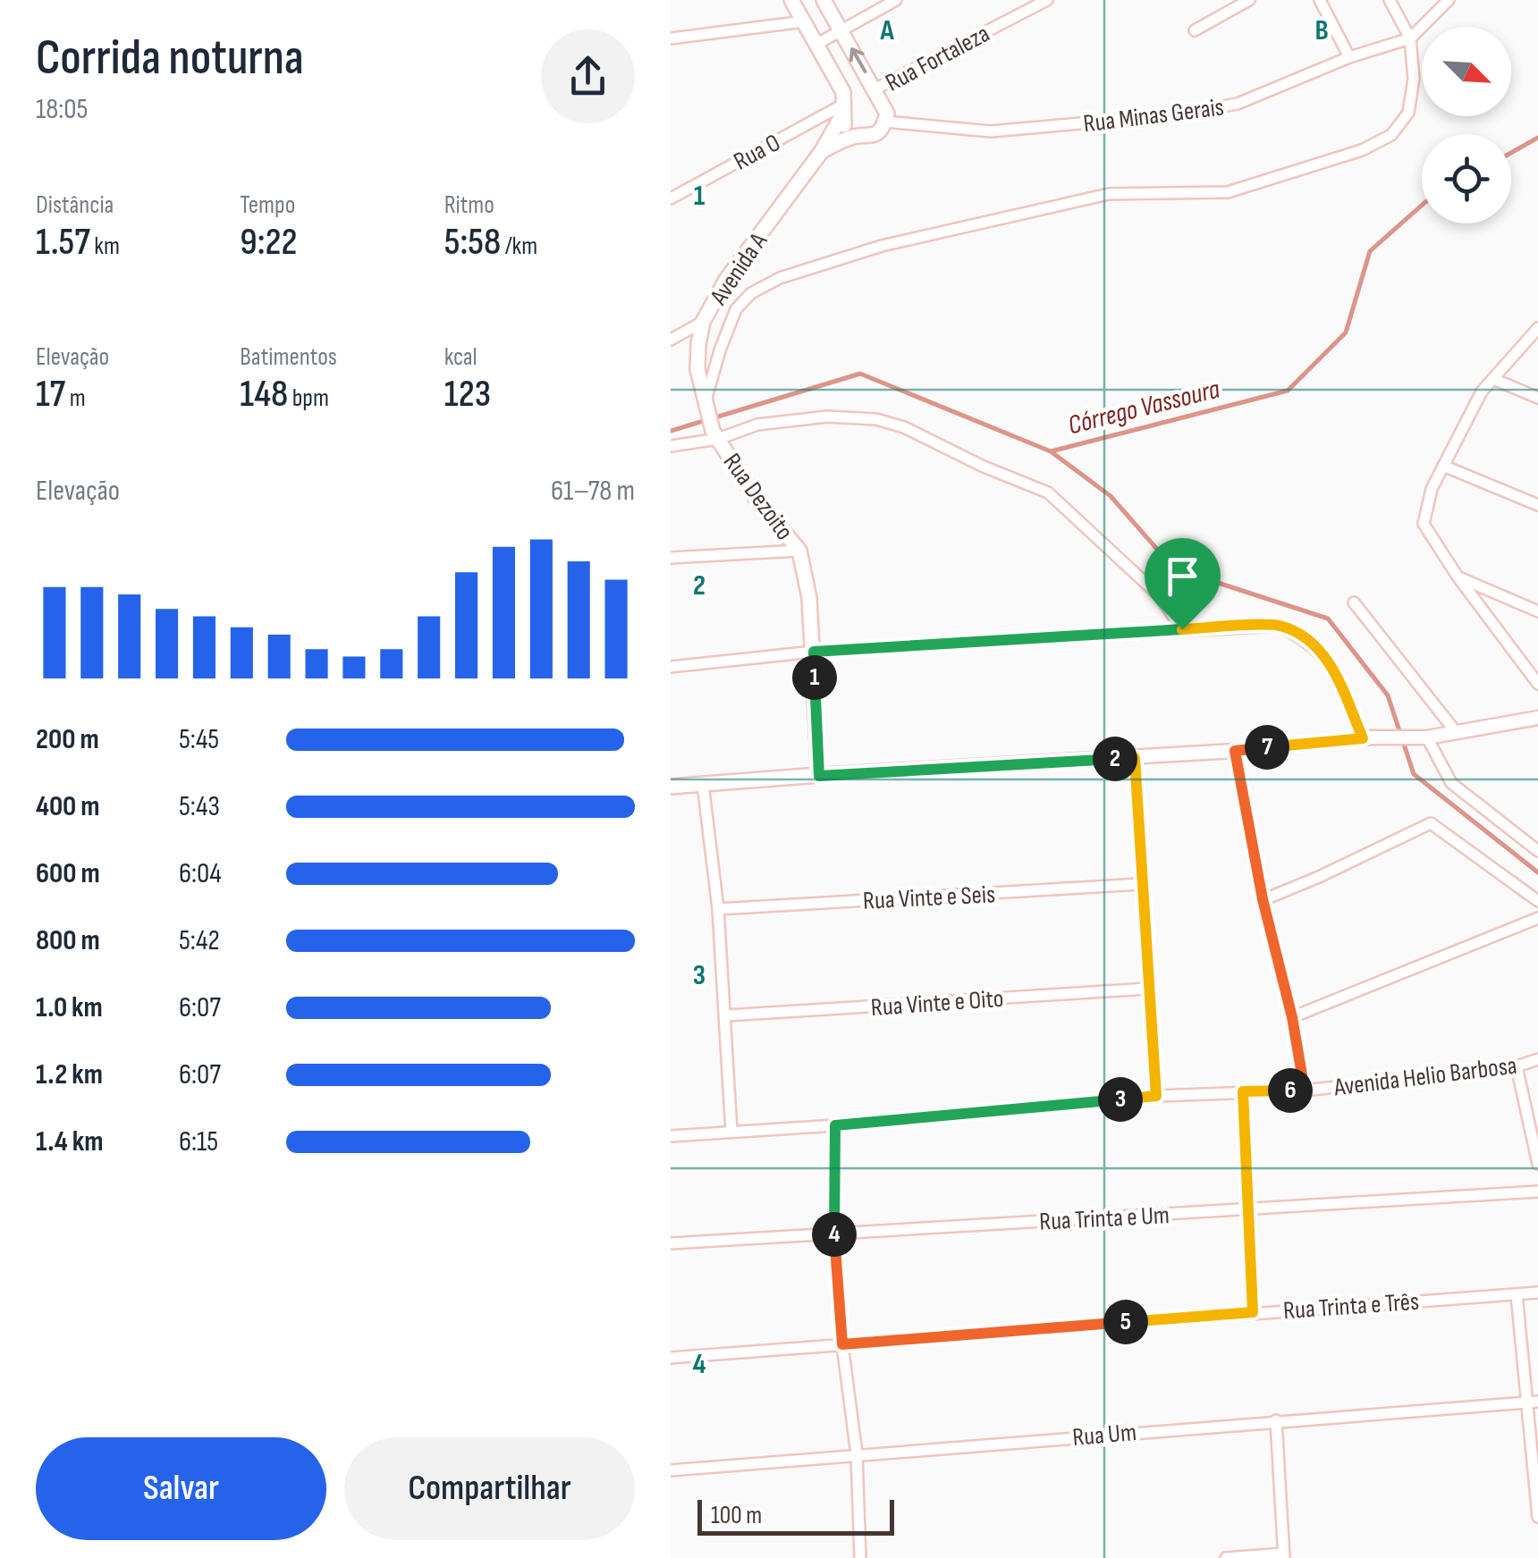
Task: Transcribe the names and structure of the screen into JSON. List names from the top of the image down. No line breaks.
{"streets":{"main road":["Avenida A","Rua Dezoito"],"street":["Rua Fortaleza","Rua Minas Gerais","Rua O","Rua Vinte e Seis","Rua Vinte e Oito","Avenida Helio Barbosa","Rua Trinta e Um","Rua Trinta e Três","Rua Um"]},"crossings":[["Rua Minas Gerais","Avenida A"],["Rua O","Avenida A"],["Avenida A","Rua Dezoito"]],"water":["Córrego Vassoura"],"scale_bar":"100 m","north":"bottom right","page":{"heading":["Corrida noturna","18:05"],"stats":[["Distância","1.57 km"],["Tempo","9:22"],["Ritmo","5:58 /km"],["Elevação","17 m"],["Batimentos","148 bpm"],["kcal","123"]],"chart":["Elevação","61–78 m"],"pins":["1","7","2","6","3","4","5"],"list":[{"name":"200 m","note":"5:45"},{"name":"400 m","note":"5:43"},{"name":"600 m","note":"6:04"},{"name":"800 m","note":"5:42"},{"name":"1.0 km","note":"6:07"},{"name":"1.2 km","note":"6:07"},{"name":"1.4 km","note":"6:15"}],"buttons":["Salvar","Compartilhar"],"scale":"100 m"},"grid":{"columns":["A","B"],"rows":["1","2","3","4"]}}
